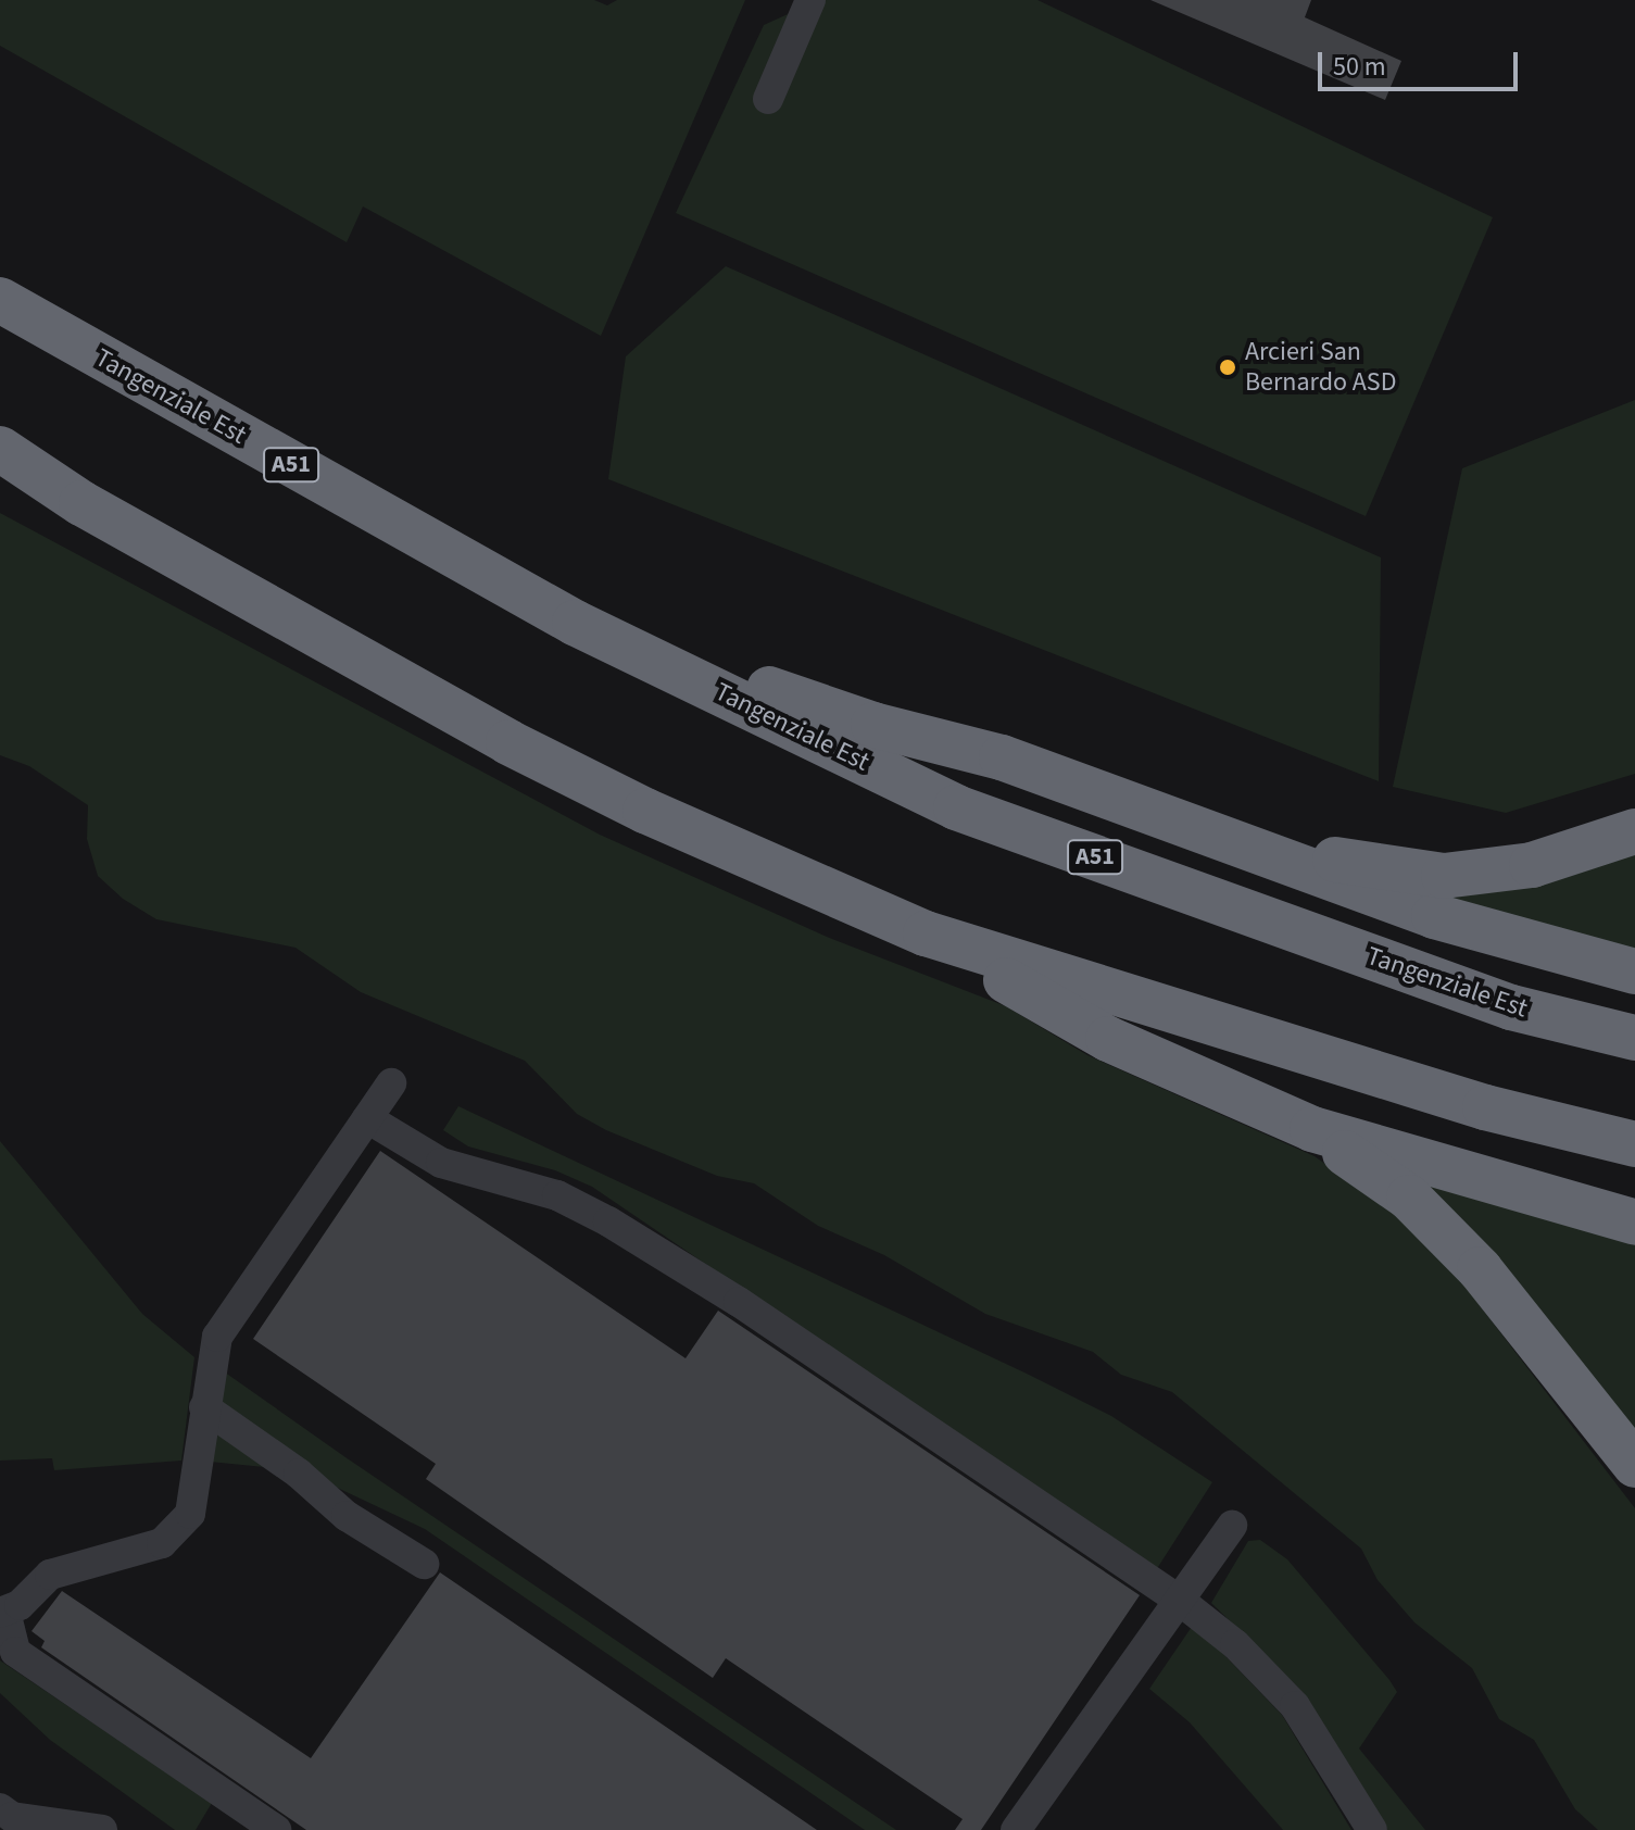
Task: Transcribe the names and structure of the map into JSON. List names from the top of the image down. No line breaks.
{"streets":{"highway":["Tangenziale Est","A51"]},"places":["Arcieri San Bernardo ASD"],"scale_bar":"50 m"}
